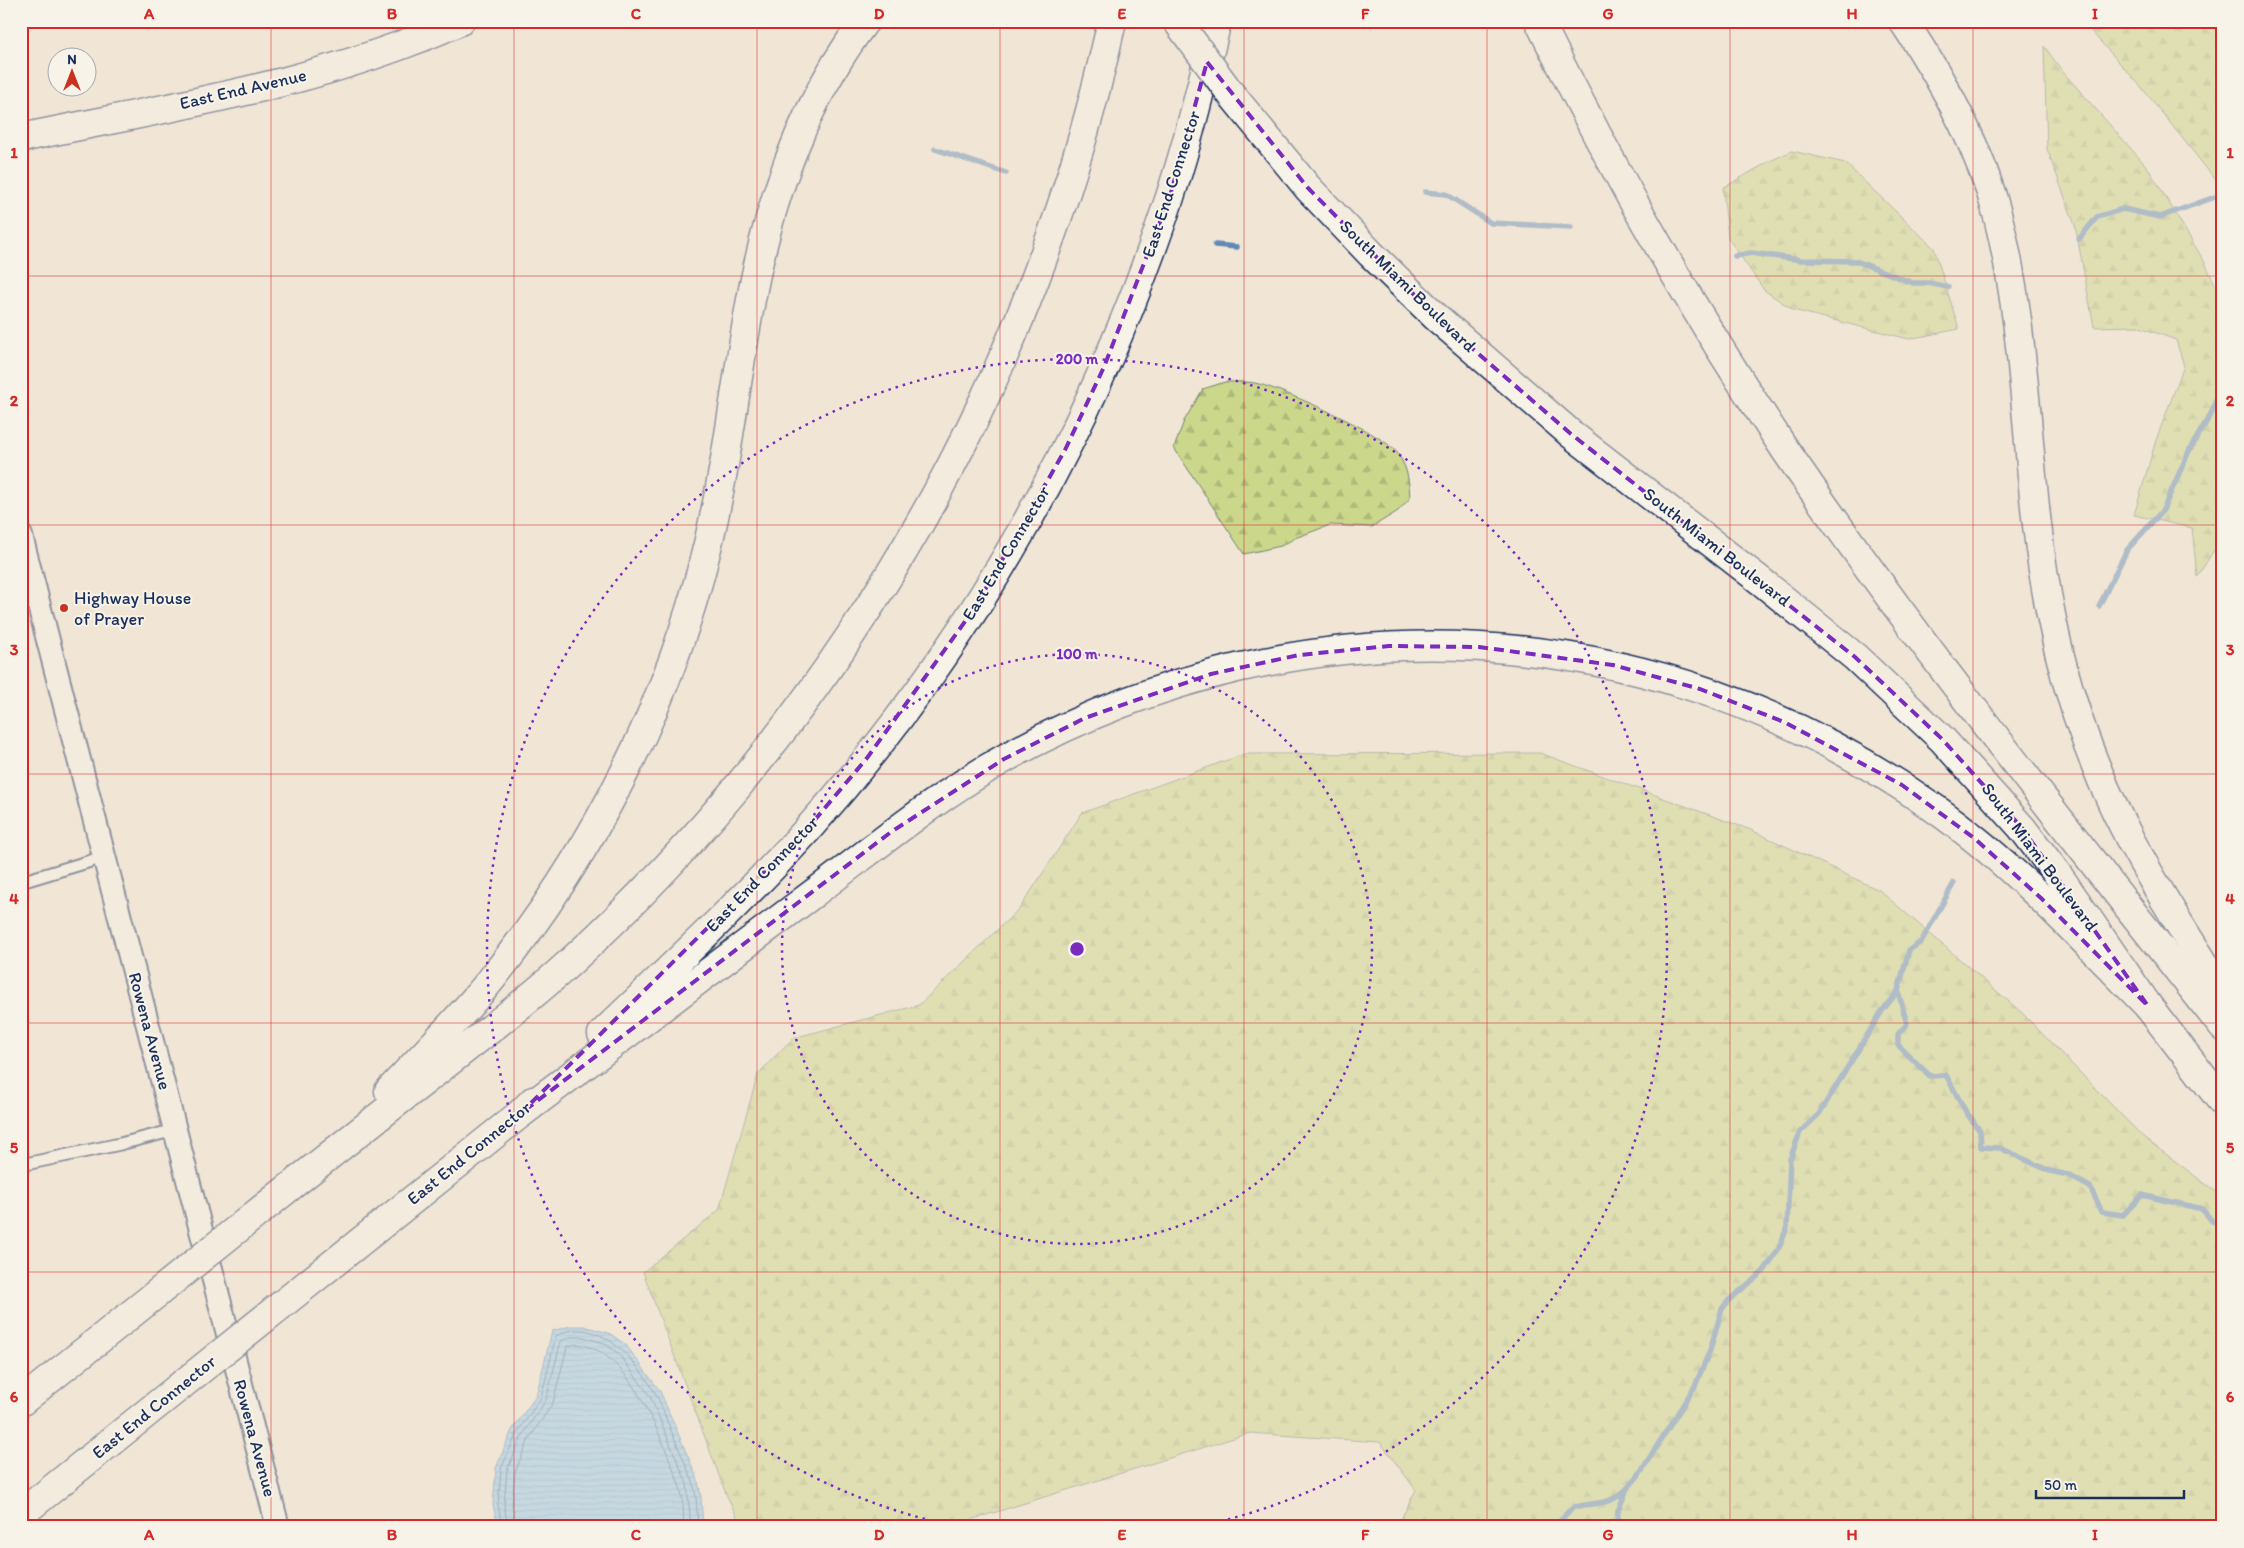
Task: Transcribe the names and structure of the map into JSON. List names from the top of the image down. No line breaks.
{"streets":{"main road":["East End Avenue","East End Connector","South Miami Boulevard"],"street":["Rowena Avenue"]},"places":["Highway House of Prayer"],"scale_bar":"50 m","north":"top","grid":{"columns":["A","B","C","D","E","F","G","H","I"],"rows":["1","2","3","4","5","6"]},"rings":["200 m","100 m"]}
